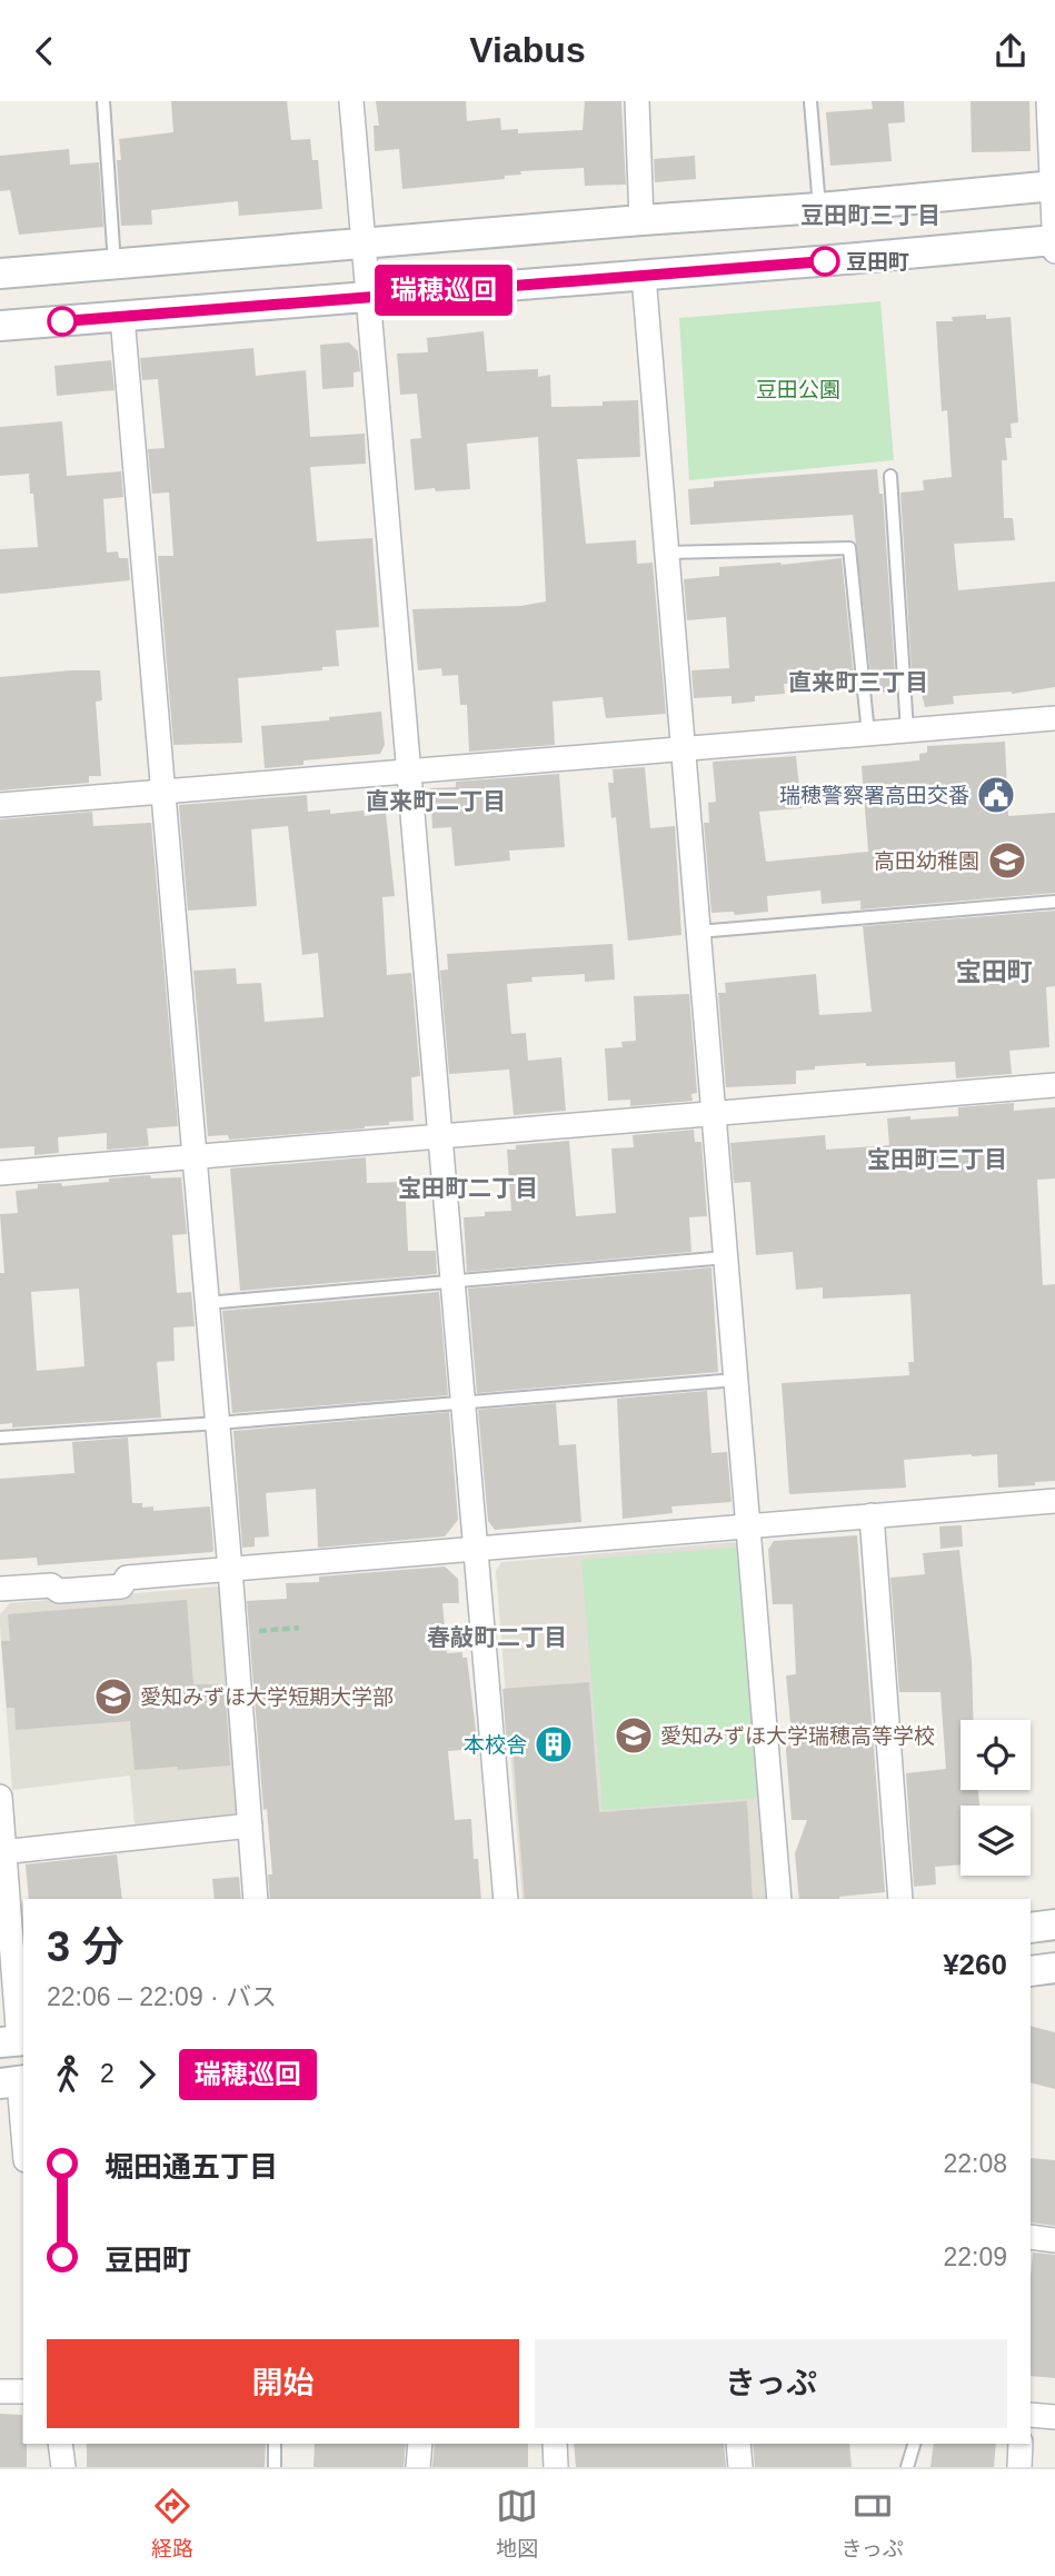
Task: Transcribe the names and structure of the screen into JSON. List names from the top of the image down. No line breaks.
{"districts":["豆田町三丁目","直来町三丁目","直来町二丁目","宝田町","宝田町三丁目","宝田町二丁目","春敲町二丁目"],"parks":["豆田公園"],"places":{"other":["豆田町"],"public building":["瑞穂警察署高田交番"],"school or university":["高田幼稚園","愛知みずほ大学短期大学部","愛知みずほ大学瑞穂高等学校"],"building":["本校舎"]},"lines":["bus line 瑞穂巡回"],"page":{"header":"Viabus","on_map":"瑞穂巡回","heading":["3 分","22:06 – 22:09 · バス","¥260"],"legs":["2","瑞穂巡回"],"list":[{"name":"堀田通五丁目","value":"22:08"},{"name":"豆田町","value":"22:09"}],"buttons":["開始","きっぷ"],"tabs":["経路","地図","きっぷ"]}}
